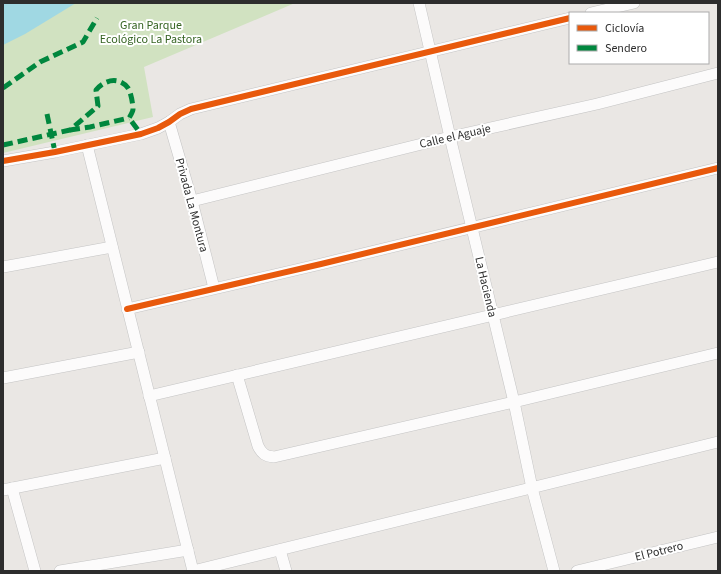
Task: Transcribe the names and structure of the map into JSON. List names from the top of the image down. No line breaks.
{"streets":{"street":["Calle el Aguaje","Privada La Montura","La Hacienda","El Potrero"]},"crossings":[["Calle el Aguaje","Privada La Montura"],["Calle el Aguaje","La Hacienda"]],"parks":["Gran Parque Ecológico La Pastora"],"legend":["Ciclovía","Sendero"]}
